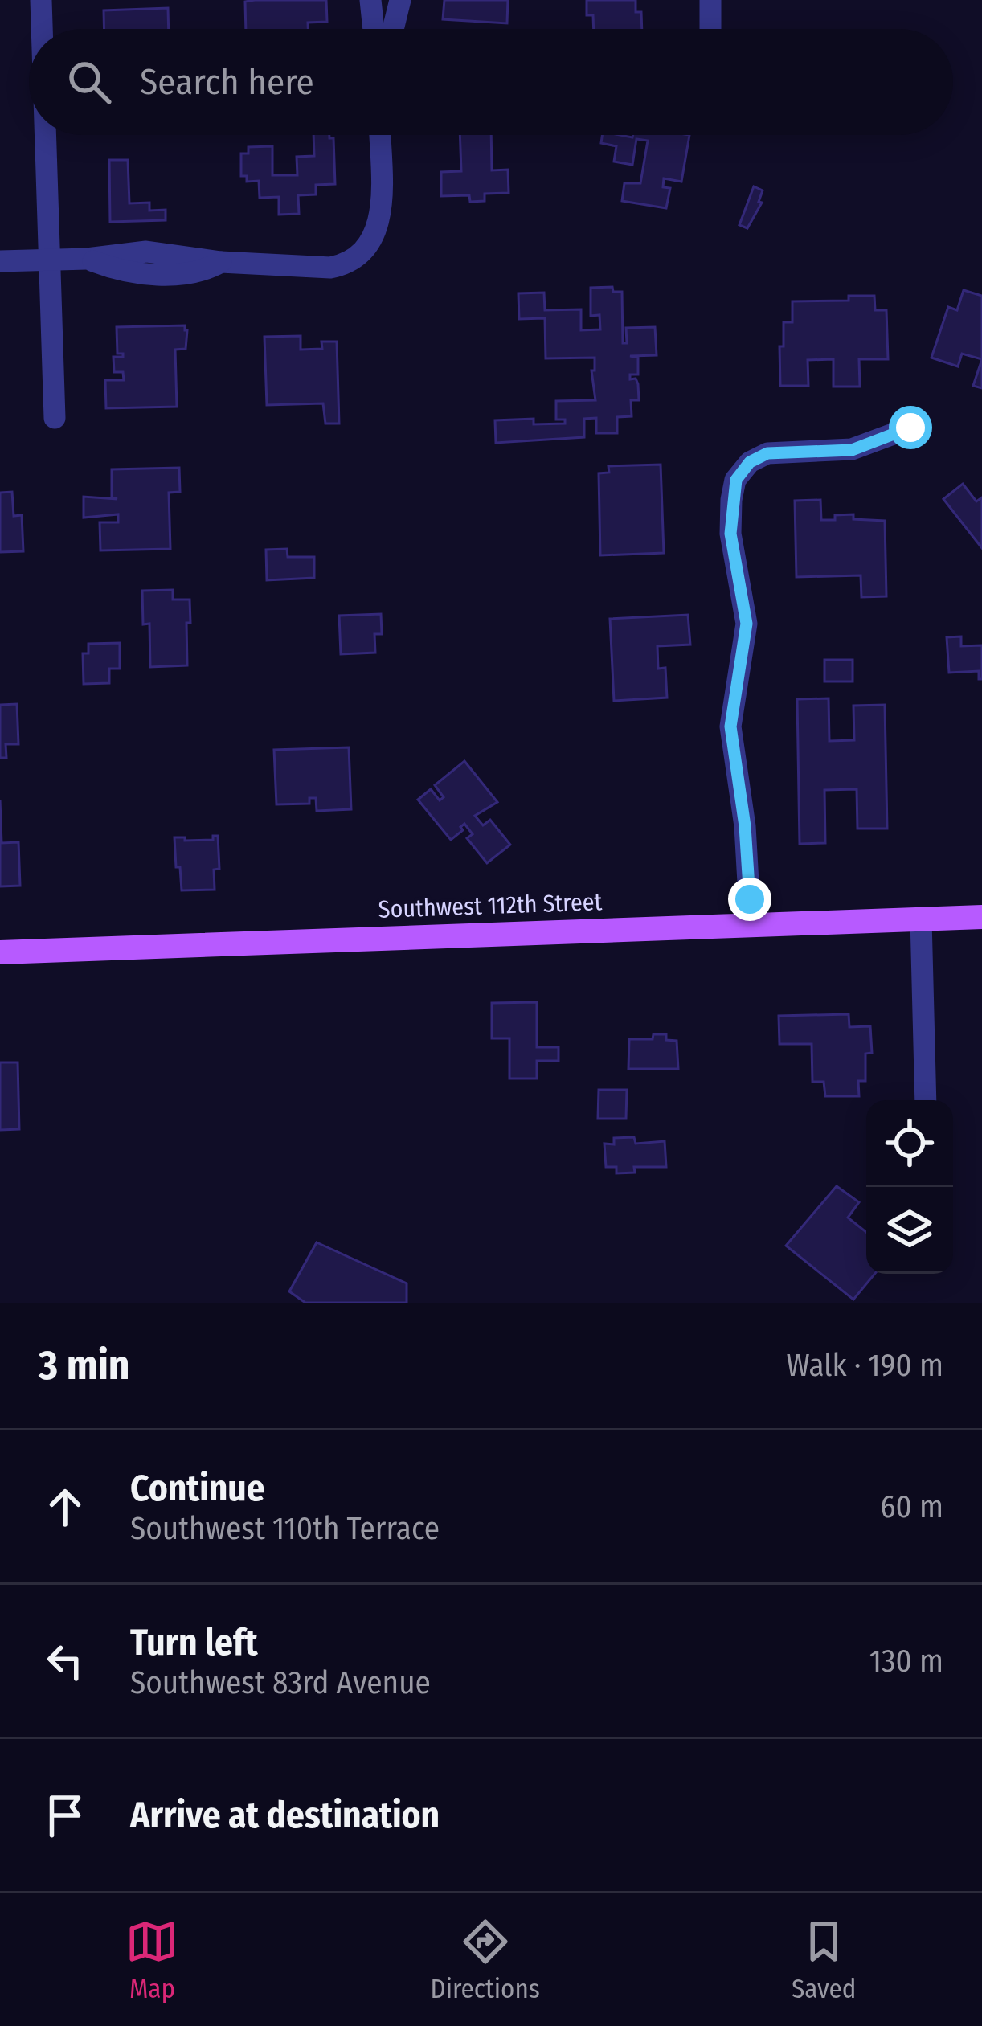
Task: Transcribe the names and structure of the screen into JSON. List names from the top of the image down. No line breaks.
{"streets":{"main road":["Southwest 112th Street"]},"page":{"search":"Search here","heading":["3 min","Walk · 190 m"],"list":[["Continue","Southwest 110th Terrace","60 m"],["Turn left","Southwest 83rd Avenue","130 m"],"Arrive at destination"],"nav":["Map","Directions","Saved"]}}
